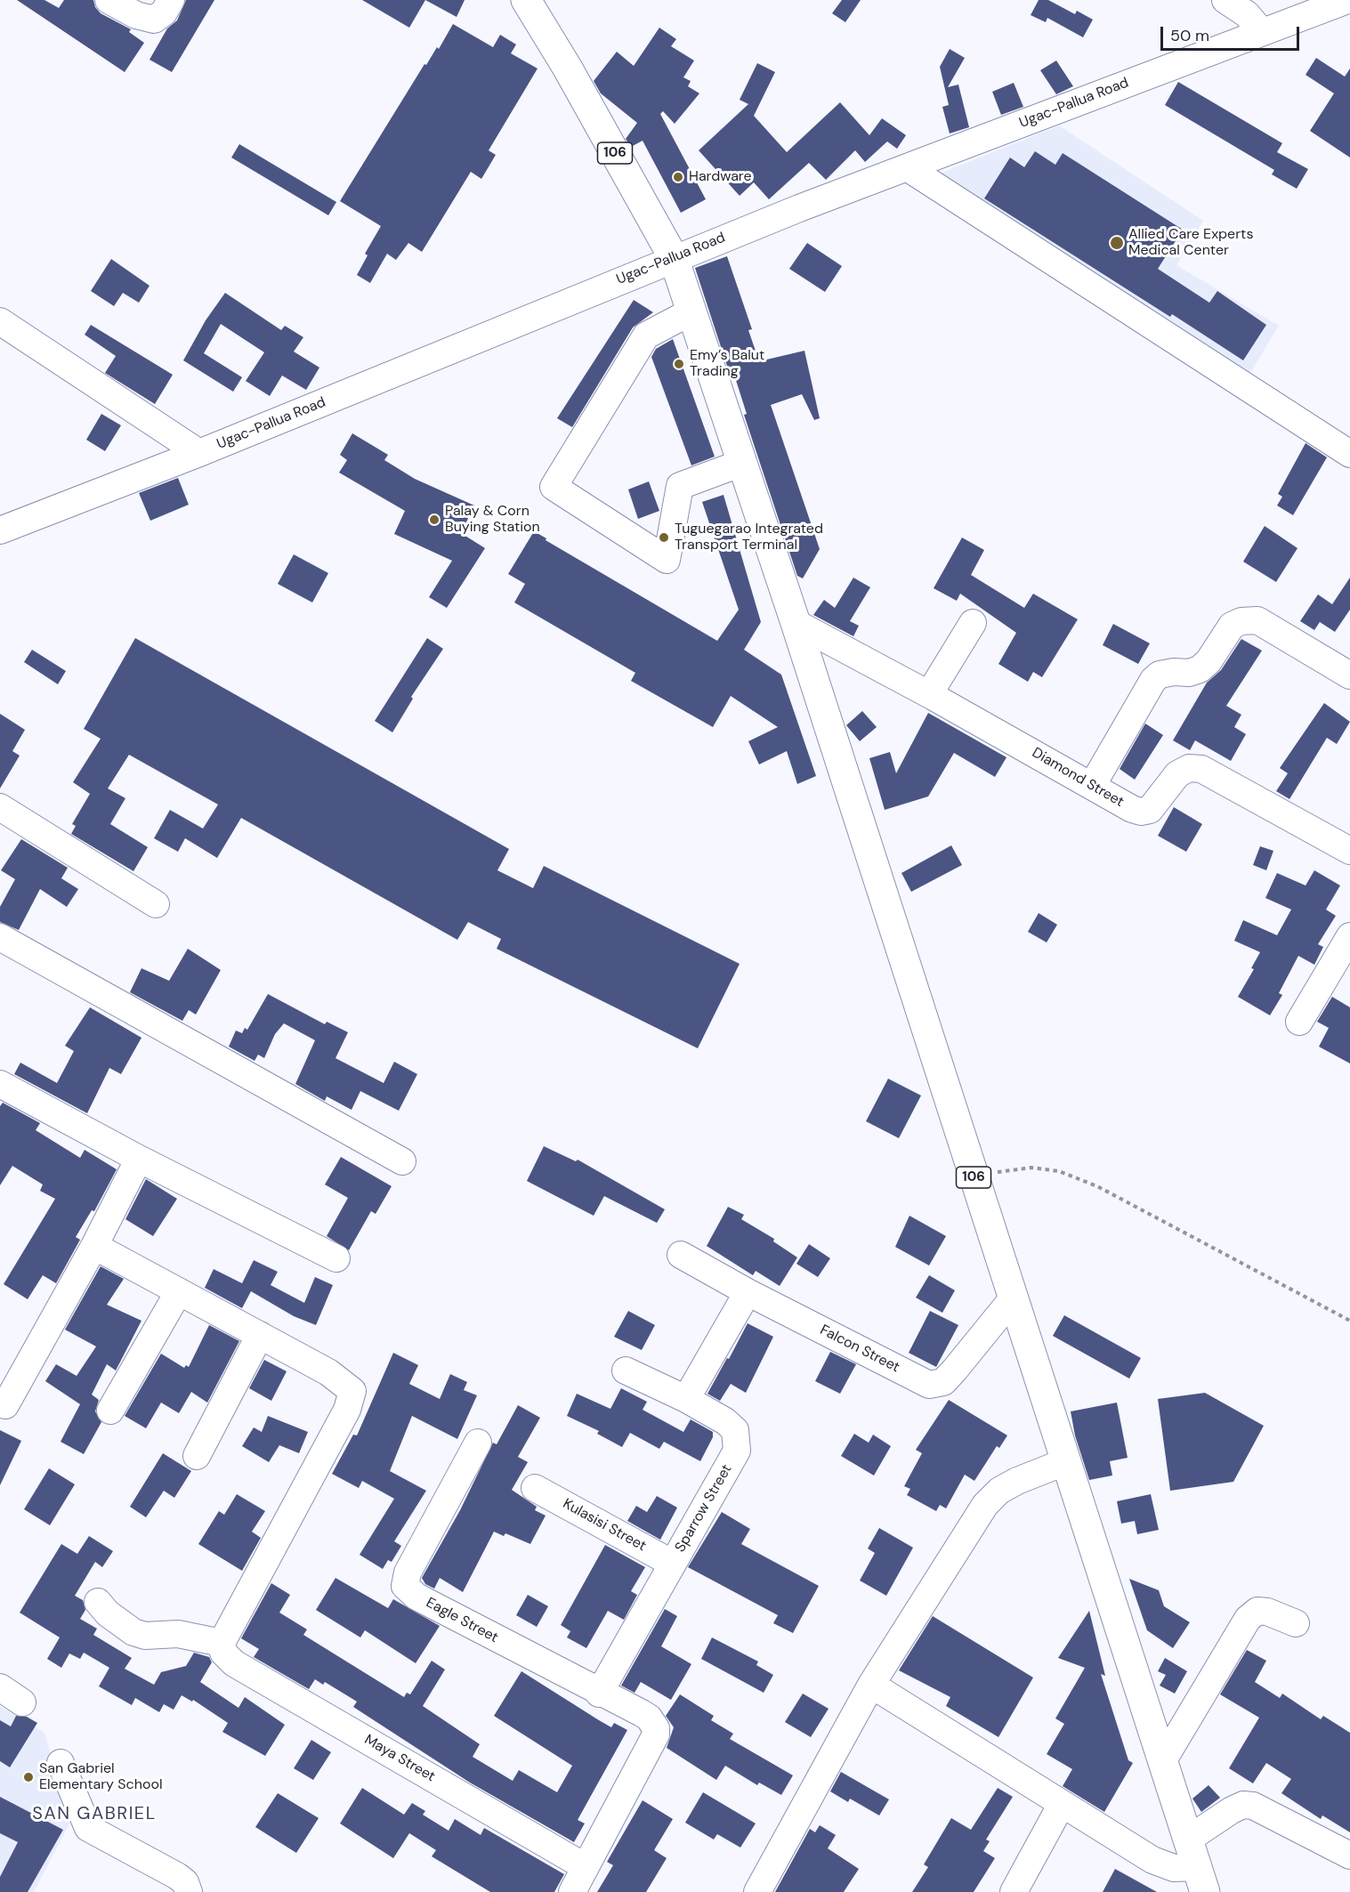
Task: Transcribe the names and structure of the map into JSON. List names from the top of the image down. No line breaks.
{"streets":{"highway":["106"],"street":["Ugac-Pallua Road","Diamond Street","Falcon Street","Sparrow Street","Kulasisi Street","Eagle Street","Maya Street"]},"crossings":[["Ugac-Pallua Road","106"],["106","Diamond Street"],["106","Falcon Street"],["Sparrow Street","Kulasisi Street"],["Sparrow Street","Eagle Street"],["Eagle Street","Maya Street"]],"districts":["SAN GABRIEL"],"places":["Hardware","Allied Care Experts Medical Center","Emy’s Balut Trading","Palay & Corn Buying Station","Tuguegarao Integrated Transport Terminal","San Gabriel Elementary School"],"scale_bar":"50 m"}
